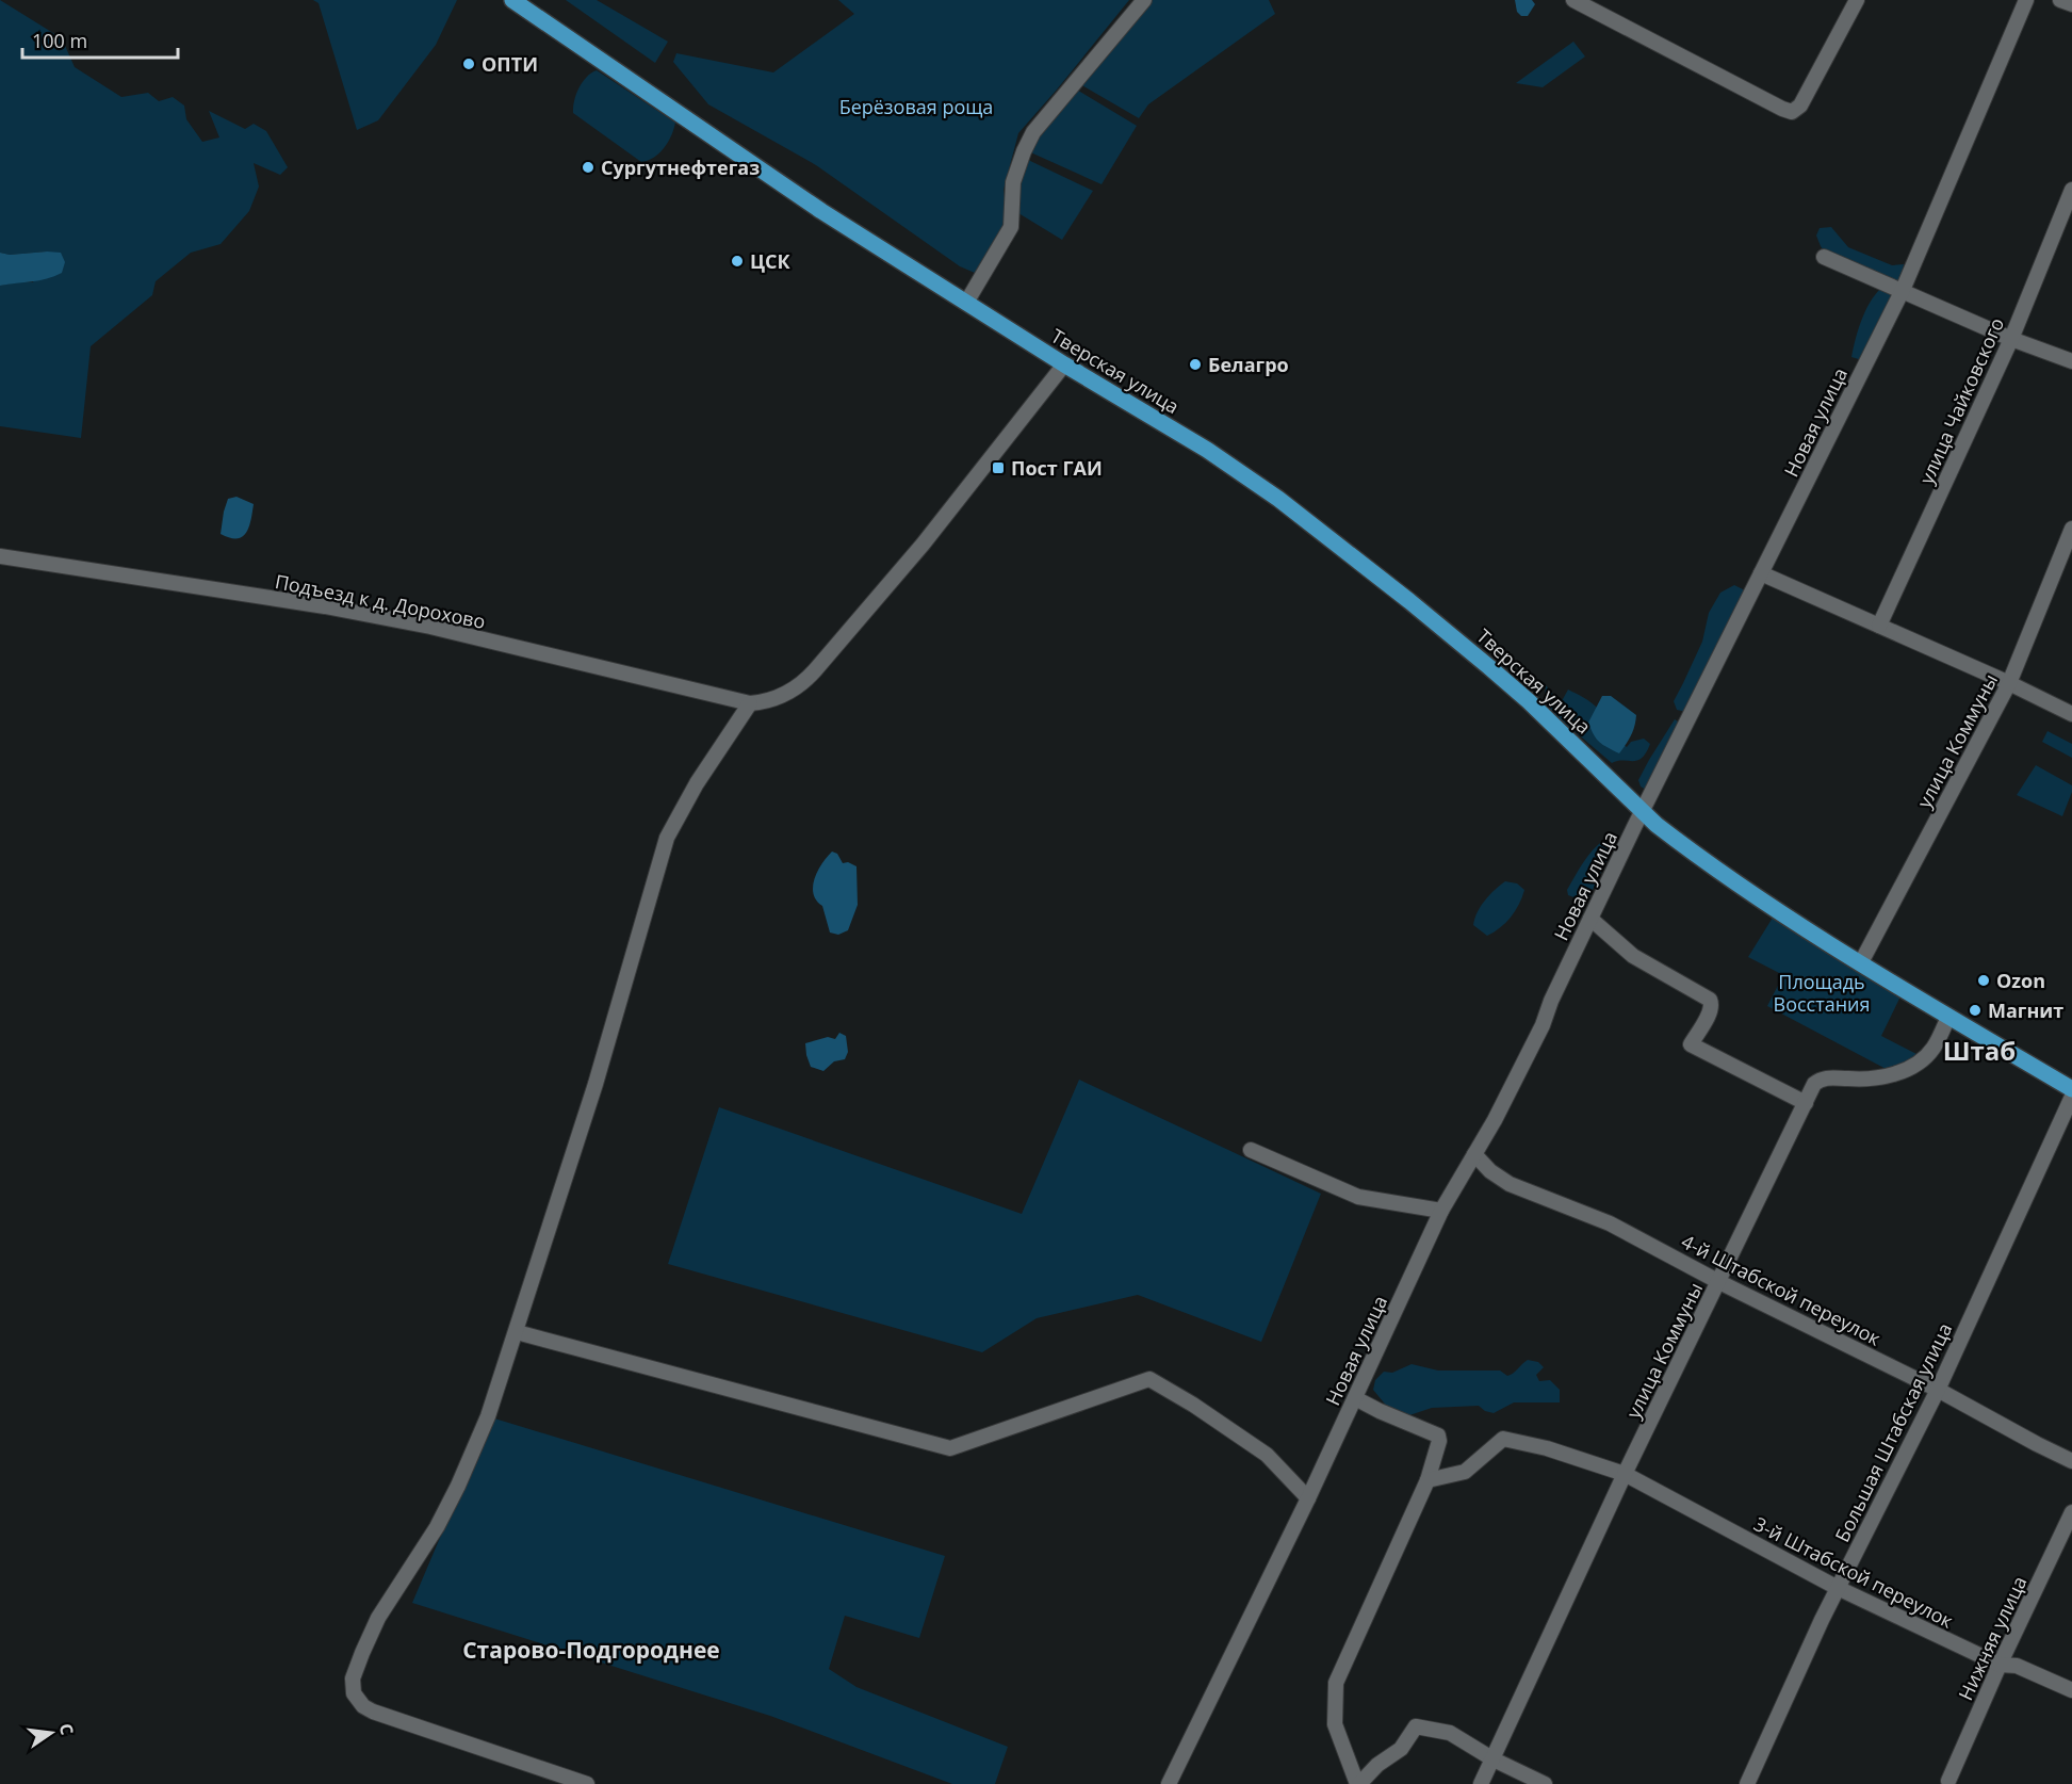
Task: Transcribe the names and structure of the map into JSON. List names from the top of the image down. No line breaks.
{"streets":{"main road":["Тверская улица"],"street":["улица Чайковского","Новая улица","Подъезд к д. Дорохово","улица Коммуны","4-й Штабской переулок","Большая Штабская улица","3-й Штабской переулок","Нижняя улица"]},"crossings":[["Тверская улица","Новая улица"],["Тверская улица","улица Коммуны"],["Новая улица","4-й Штабской переулок"],["улица Коммуны","4-й Штабской переулок"],["улица Коммуны","3-й Штабской переулок"],["4-й Штабской переулок","Большая Штабская улица"],["Большая Штабская улица","3-й Штабской переулок"],["3-й Штабской переулок","Нижняя улица"]],"districts":["Штаб","Старово-Подгороднее"],"parks":["Берёзовая роща","Площадь Восстания"],"places":{"other":["ОПТИ","Сургутнефтегаз","ЦСК","Белагро","Ozon","Магнит"],"transit":["Пост ГАИ"]},"scale_bar":"100 m","north":"right"}
